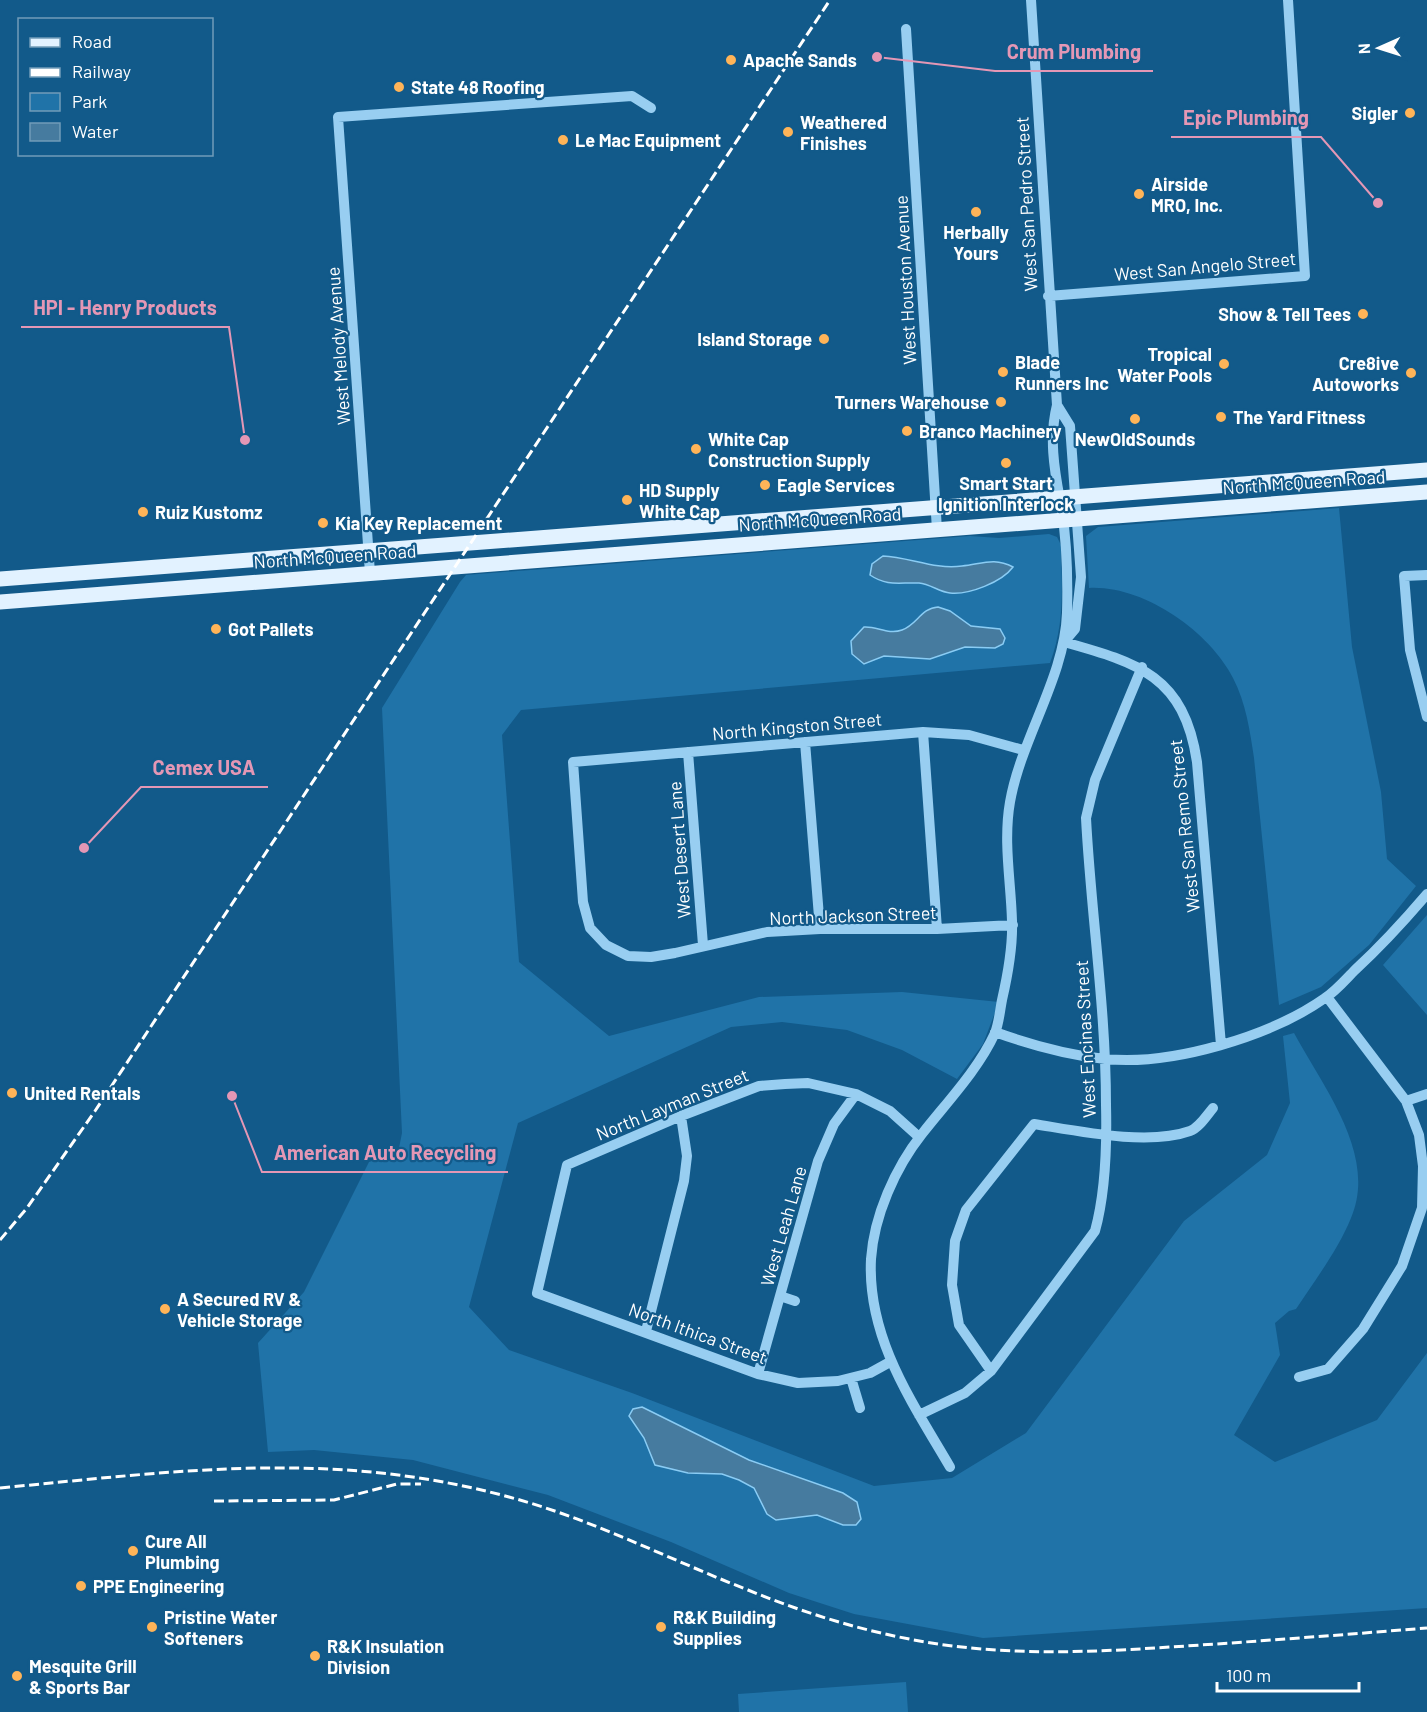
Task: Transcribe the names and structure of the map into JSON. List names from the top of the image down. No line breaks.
{"streets":{"main road":["North McQueen Road"],"street":["West San Pedro Street","West San Angelo Street","West Houston Avenue","West Melody Avenue","North Kingston Street","West San Remo Street","West Desert Lane","North Jackson Street","West Encinas Street","North Layman Street","West Leah Lane","North Ithica Street"]},"crossings":[["West San Pedro Street","West San Angelo Street"],["West San Pedro Street","North McQueen Road"],["West San Pedro Street","North Kingston Street"],["West San Pedro Street","West San Remo Street"],["West San Pedro Street","North Jackson Street"],["West San Pedro Street","West Encinas Street"],["West San Pedro Street","North Layman Street"],["West San Pedro Street","North Ithica Street"],["West Houston Avenue","North McQueen Road"],["West Melody Avenue","North McQueen Road"],["North Kingston Street","West Desert Lane"],["North Kingston Street","North Jackson Street"],["West San Remo Street","West Encinas Street"],["West Desert Lane","North Jackson Street"],["North Layman Street","West Leah Lane"],["North Layman Street","North Ithica Street"],["West Leah Lane","North Ithica Street"]],"places":["Crum Plumbing","Apache Sands","State 48 Roofing","Sigler","Weathered Finishes","Le Mac Equipment","Airside MRO, Inc.","Epic Plumbing","Herbally Yours","Show & Tell Tees","Island Storage","Tropical Water Pools","Blade Runners Inc","Cre8ive Autoworks","Turners Warehouse","The Yard Fitness","NewOldSounds","Branco Machinery","HPI - Henry Products","White Cap Construction Supply","Smart Start Ignition Interlock","Eagle Services","HD Supply White Cap","Ruiz Kustomz","Kia Key Replacement","Got Pallets","Cemex USA","United Rentals","American Auto Recycling","A Secured RV & Vehicle Storage","Cure All Plumbing","PPE Engineering","Pristine Water Softeners","R&K Building Supplies","R&K Insulation Division","Mesquite Grill & Sports Bar"],"legend":["Road","Railway","Park","Water"],"scale_bar":"100 m","north":"left"}
